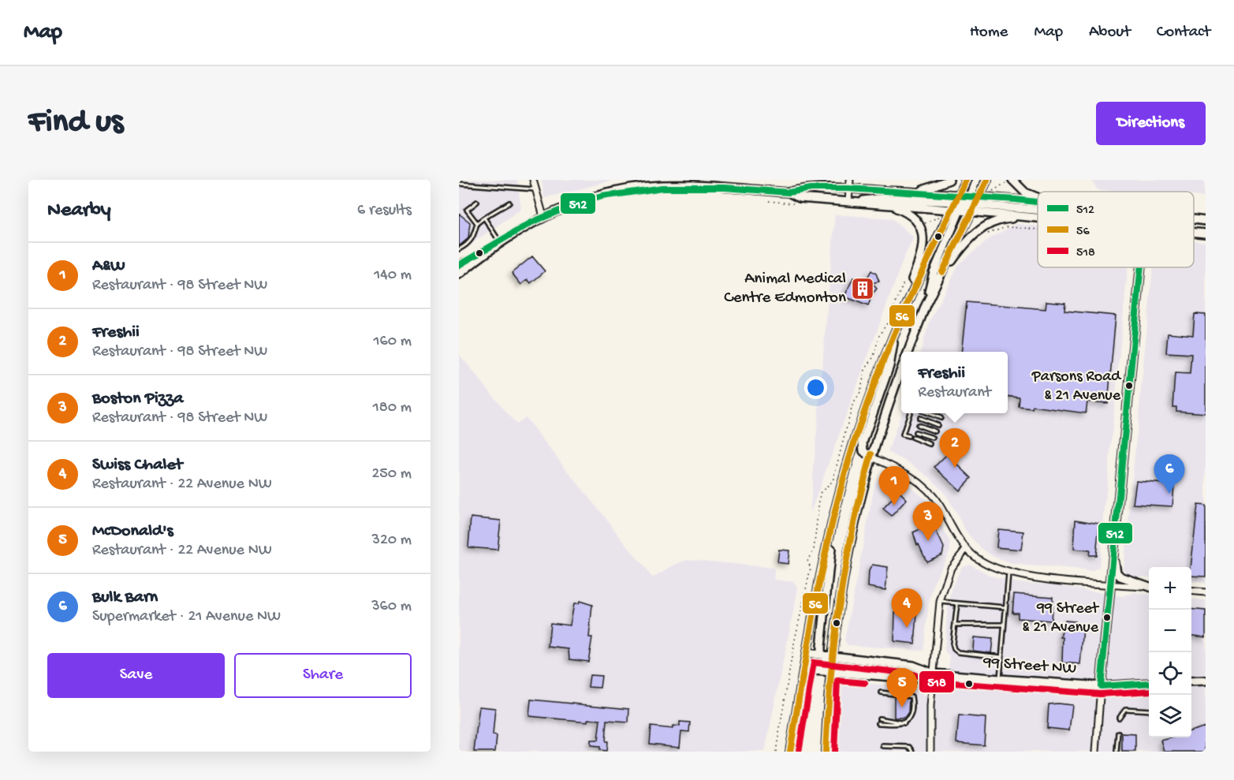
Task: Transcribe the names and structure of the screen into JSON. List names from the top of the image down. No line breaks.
{"streets":{"main road":["99 Street NW"]},"places":{"building":["Animal Medical Centre Edmonton"],"other":["Parsons Road & 21 Avenue","99 Street & 21 Avenue"]},"lines":["transit line 56","transit line 512","transit line 518"],"legend":["512","56","518"],"page":{"header":"Map","nav":["Home","Map","About","Contact"],"buttons":["Directions",["Save","Share"]],"title":"Find us","heading":["Nearby","6 results"],"list":[{"mark":"1","name":"A&W","note":"Restaurant · 98 Street NW","value":"140 m"},{"mark":"2","name":"Freshii","note":"Restaurant · 98 Street NW","value":"160 m"},{"mark":"3","name":"Boston Pizza","note":"Restaurant · 98 Street NW","value":"180 m"},{"mark":"4","name":"Swiss Chalet","note":"Restaurant · 22 Avenue NW","value":"250 m"},{"mark":"5","name":"McDonald's","note":"Restaurant · 22 Avenue NW","value":"320 m"},{"mark":"6","name":"Bulk Barn","note":"Supermarket · 21 Avenue NW","value":"360 m"}],"popup":["Freshii","Restaurant"],"pins":["2","6","1","3","4","5"],"map_buttons":["+","−"]}}
